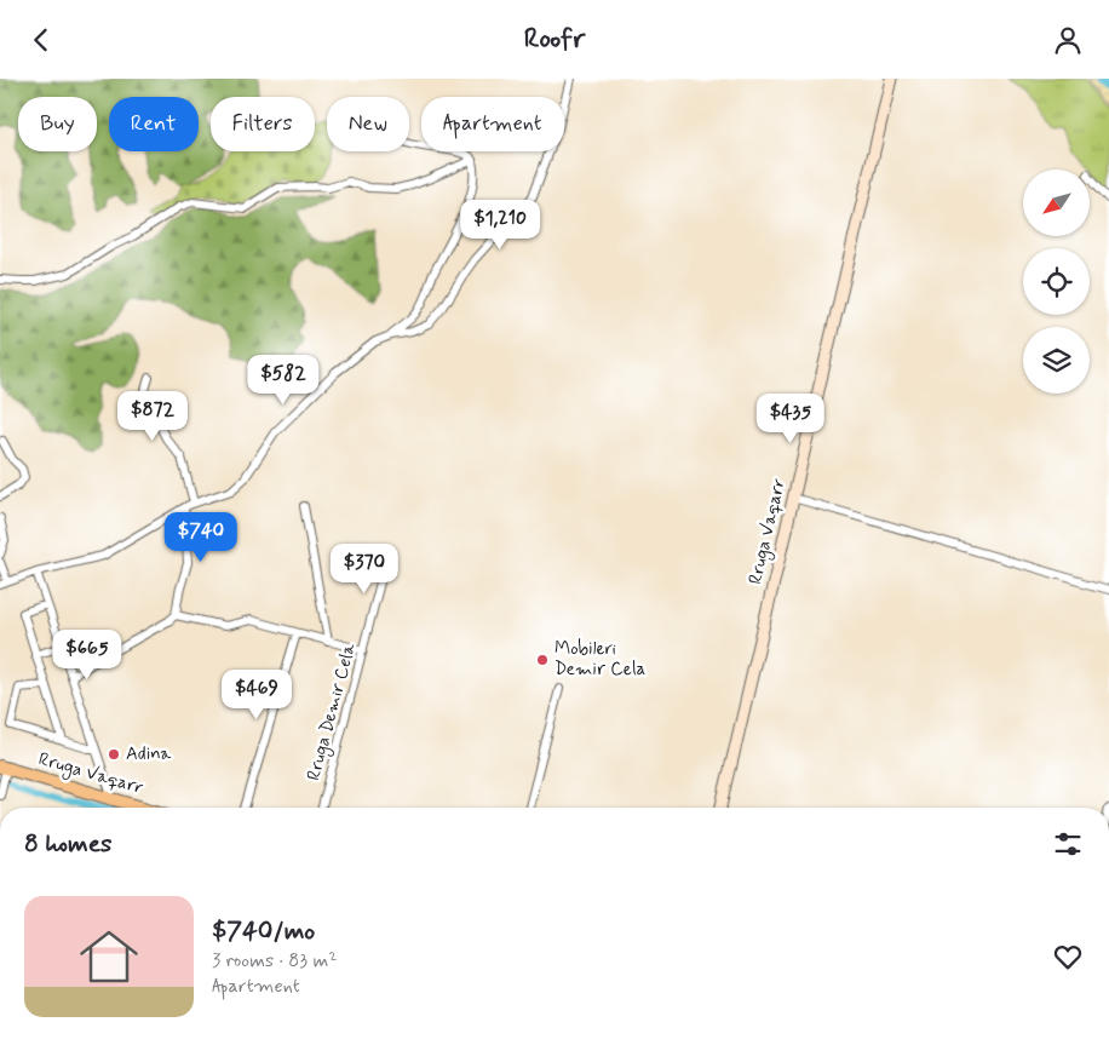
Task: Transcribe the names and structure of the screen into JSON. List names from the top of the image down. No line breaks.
{"streets":{"main road":["Rruga Vaqarr"],"street":["Rruga Demir Cela"]},"places":["Mobileri Demir Cela","Adina"],"north":"bottom left","page":{"header":"Roofr","chip":["Buy","Rent","Filters","New","Apartment"],"price":["$1,210","$582","$872","$435","$740","$370","$665","$469"],"heading":"8 homes","list":[{"name":"$740/mo","note":"3 rooms · 83 m² · Apartment"}]}}
